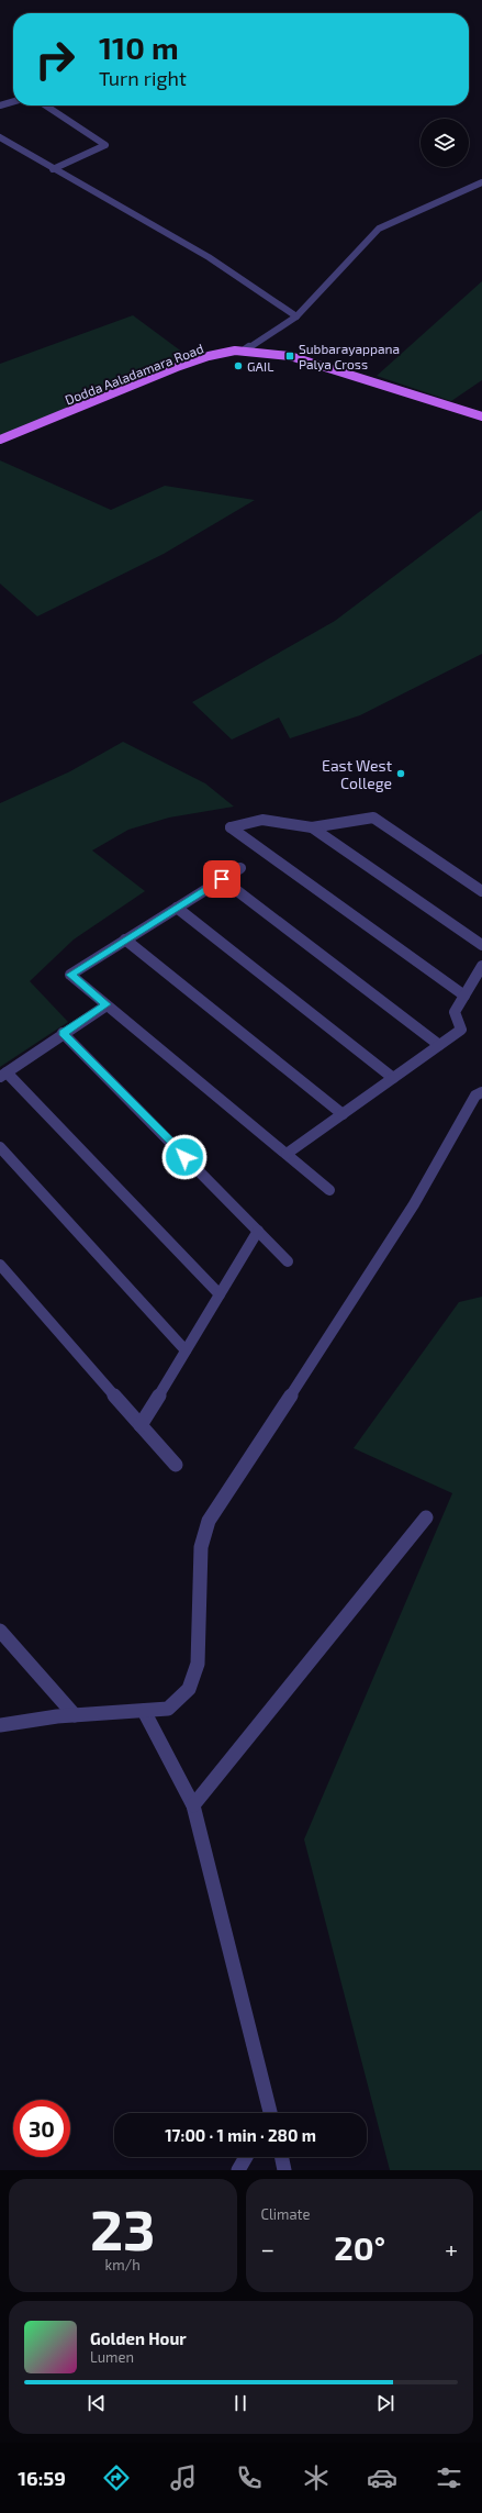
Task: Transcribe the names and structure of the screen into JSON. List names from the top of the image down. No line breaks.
{"streets":{"main road":["Dodda Aaladamara Road"]},"places":{"transit":["Subbarayappana Palya Cross"],"other":["GAIL","East West College"]},"page":{"turn":["110 m","Turn right"],"limit":"30","trip":"17:00 · 1 min · 280 m","tile":[["23","km/h"],"Climate"],"heat":["−","20°","+"],"song":["Golden Hour","Lumen"],"tabs":"16:59"}}
